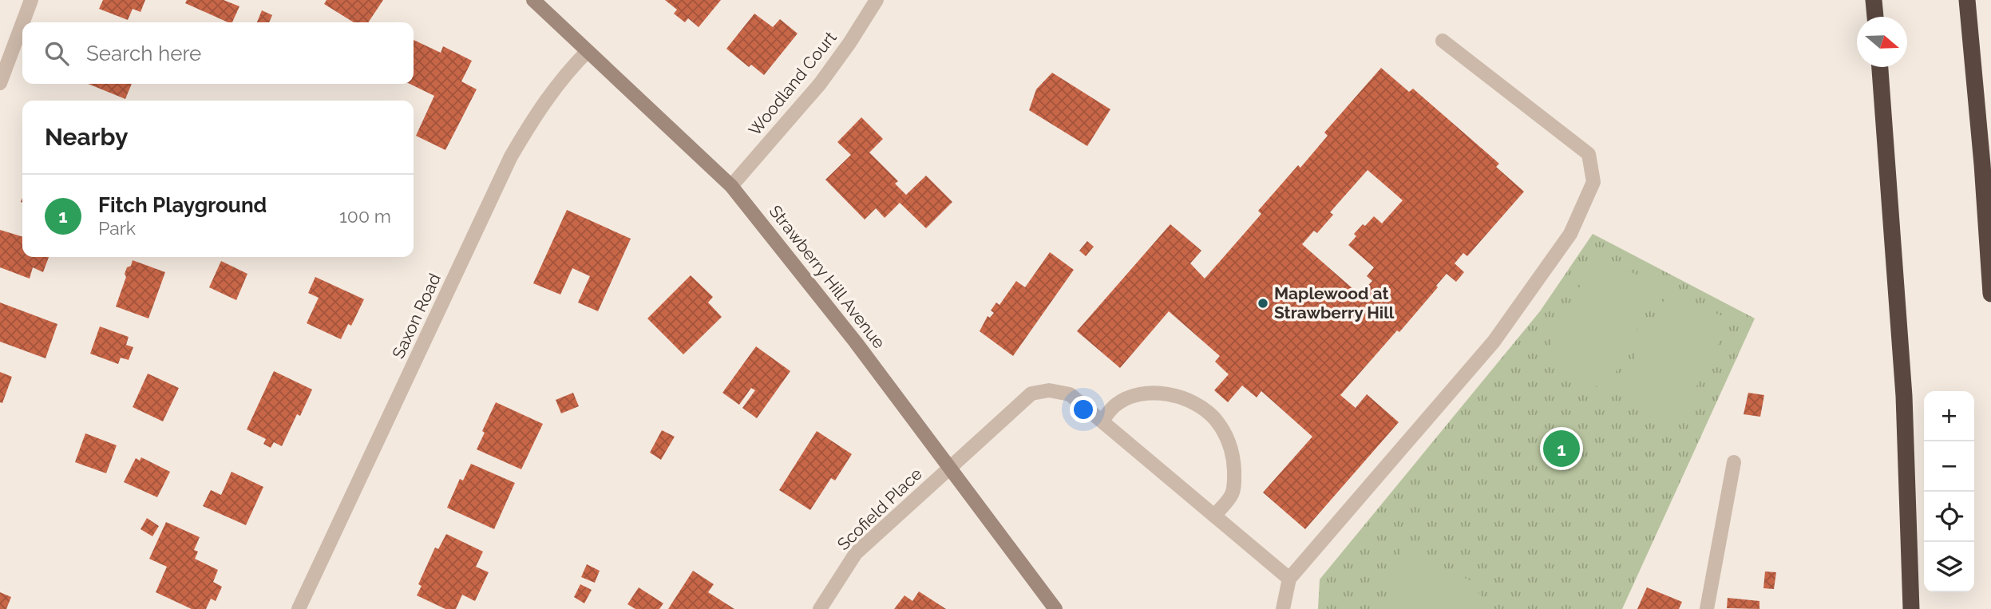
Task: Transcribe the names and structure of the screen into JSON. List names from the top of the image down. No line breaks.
{"streets":{"main road":["Strawberry Hill Avenue"],"street":["Woodland Court","Saxon Road","Scofield Place"]},"crossings":[["Woodland Court","Strawberry Hill Avenue"],["Strawberry Hill Avenue","Saxon Road"],["Strawberry Hill Avenue","Scofield Place"]],"places":["Maplewood at Strawberry Hill"],"north":"right","page":{"search":"Search here","heading":"Nearby","list":[{"mark":"1","name":"Fitch Playground","note":"Park","value":"100 m"}],"map_buttons":["+","−"],"pins":"1"}}
